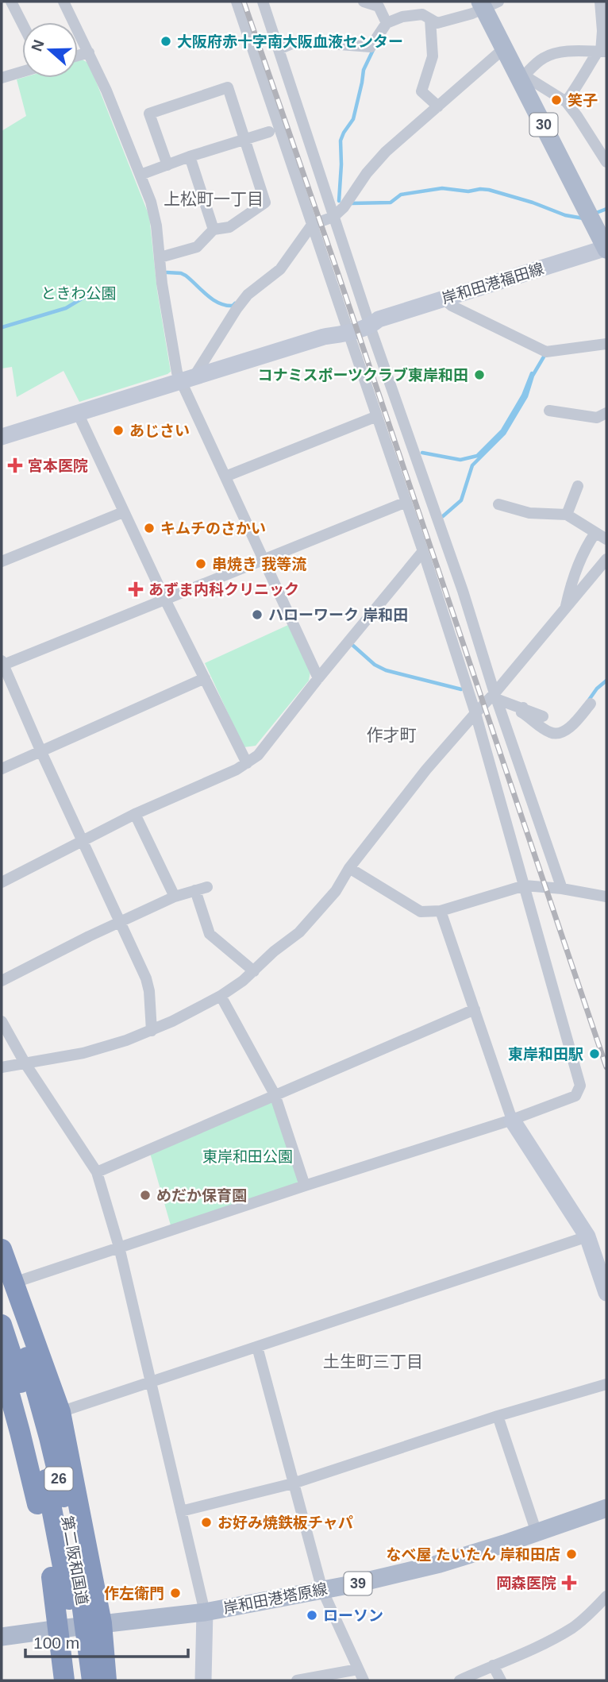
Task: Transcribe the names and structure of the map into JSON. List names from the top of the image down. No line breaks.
{"streets":{"highway":["26","第二阪和国道"],"main road":["30","39","岸和田港塔原線"],"street":["岸和田港福田線"]},"crossings":[["30","岸和田港福田線"],["26","第二阪和国道"],["26","岸和田港塔原線"]],"districts":["上松町一丁目","作才町","土生町三丁目"],"parks":["ときわ公園","東岸和田公園"],"places":{"other":["大阪府赤十字南大阪血液センター","笑子","コナミスポーツクラブ東岸和田","あじさい","キムチのさかい","串焼き 我等流","ハローワーク 岸和田","東岸和田駅","めだか保育園","お好み焼鉄板チャパ","なべ屋 たいたん 岸和田店","作左衛門","ローソン"],"health":["宮本医院","あずま内科クリニック","岡森医院"]},"scale_bar":"100 m","north":"left"}
